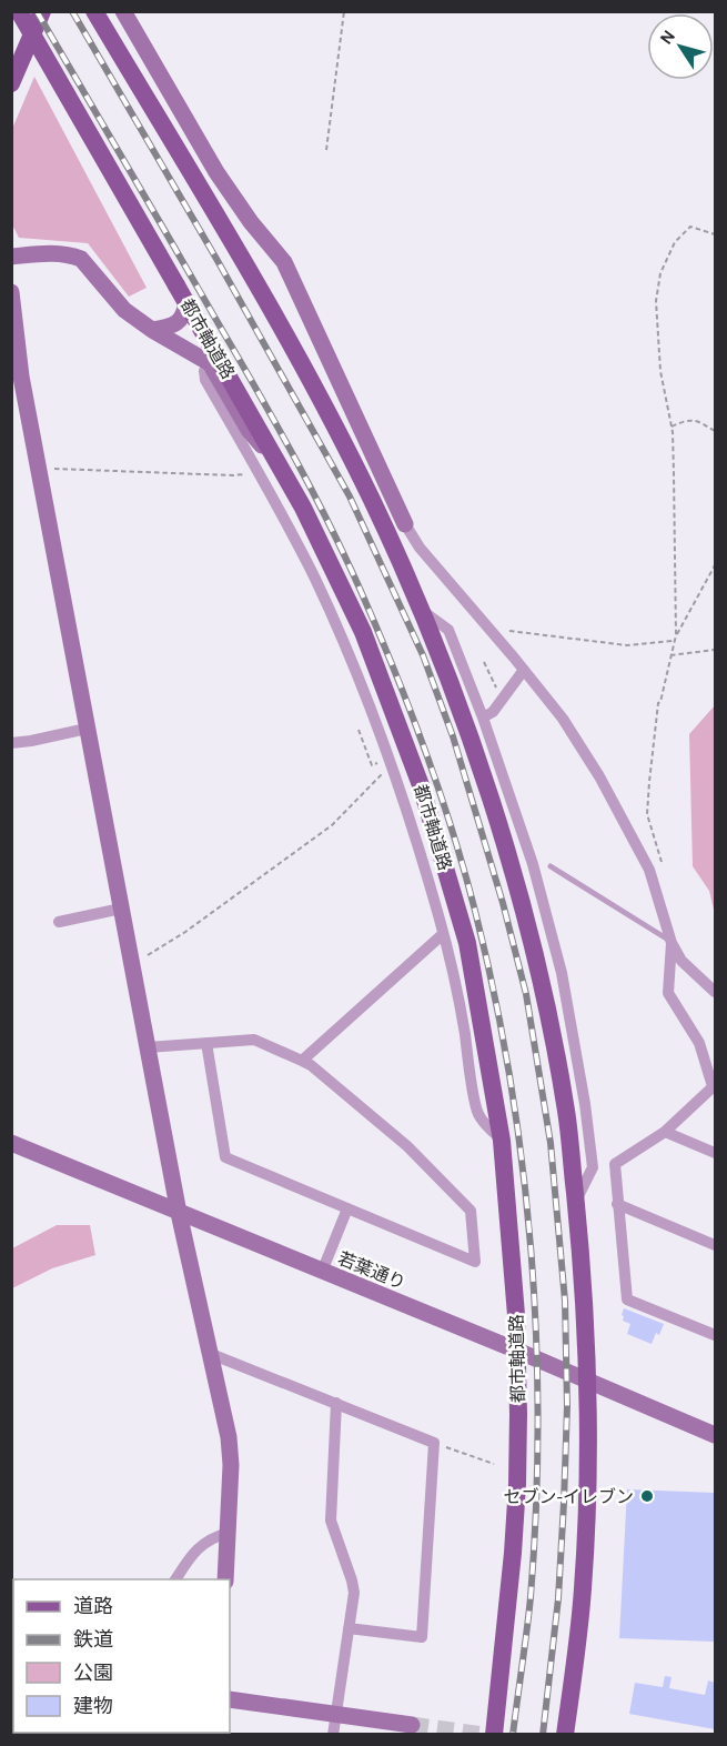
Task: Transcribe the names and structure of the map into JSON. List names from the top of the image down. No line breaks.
{"streets":{"main road":["都市軸道路"],"street":["若葉通り"]},"crossings":[["都市軸道路","若葉通り"]],"places":["セブン-イレブン"],"legend":["道路","鉄道","公園","建物"],"north":"top left"}
